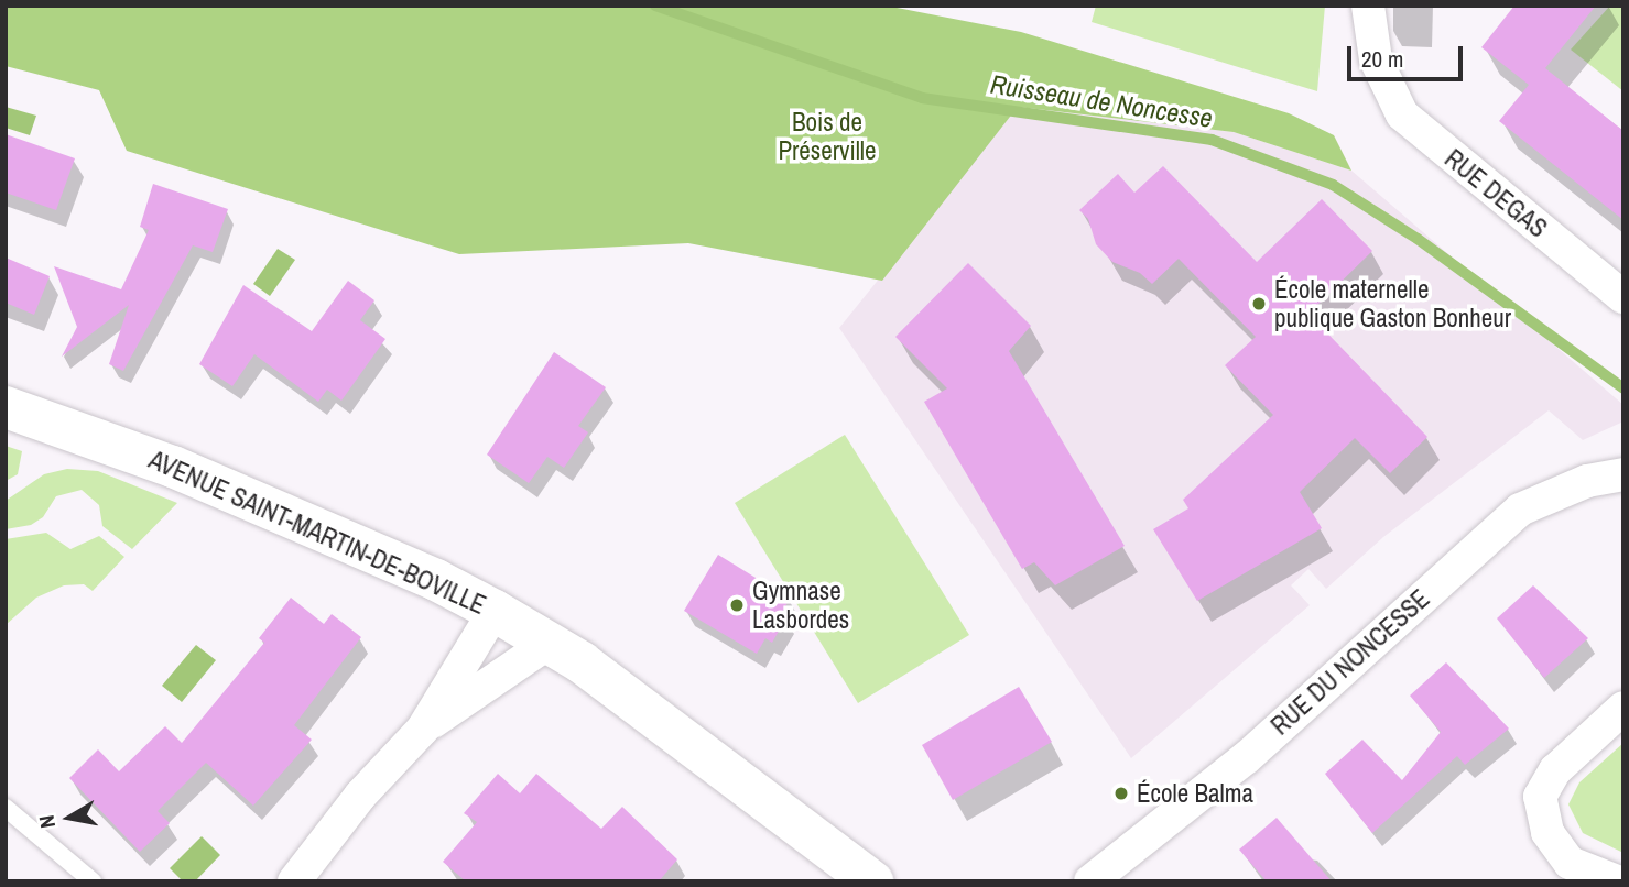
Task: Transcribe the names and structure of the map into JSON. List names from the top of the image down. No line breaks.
{"streets":{"street":["RUE DEGAS","AVENUE SAINT-MARTIN-DE-BOVILLE","RUE DU NONCESSE"]},"water":["Ruisseau de Noncesse"],"parks":["Bois de Préserville"],"places":["École maternelle publique Gaston Bonheur","Gymnase Lasbordes","École Balma"],"scale_bar":"20 m","north":"left"}
